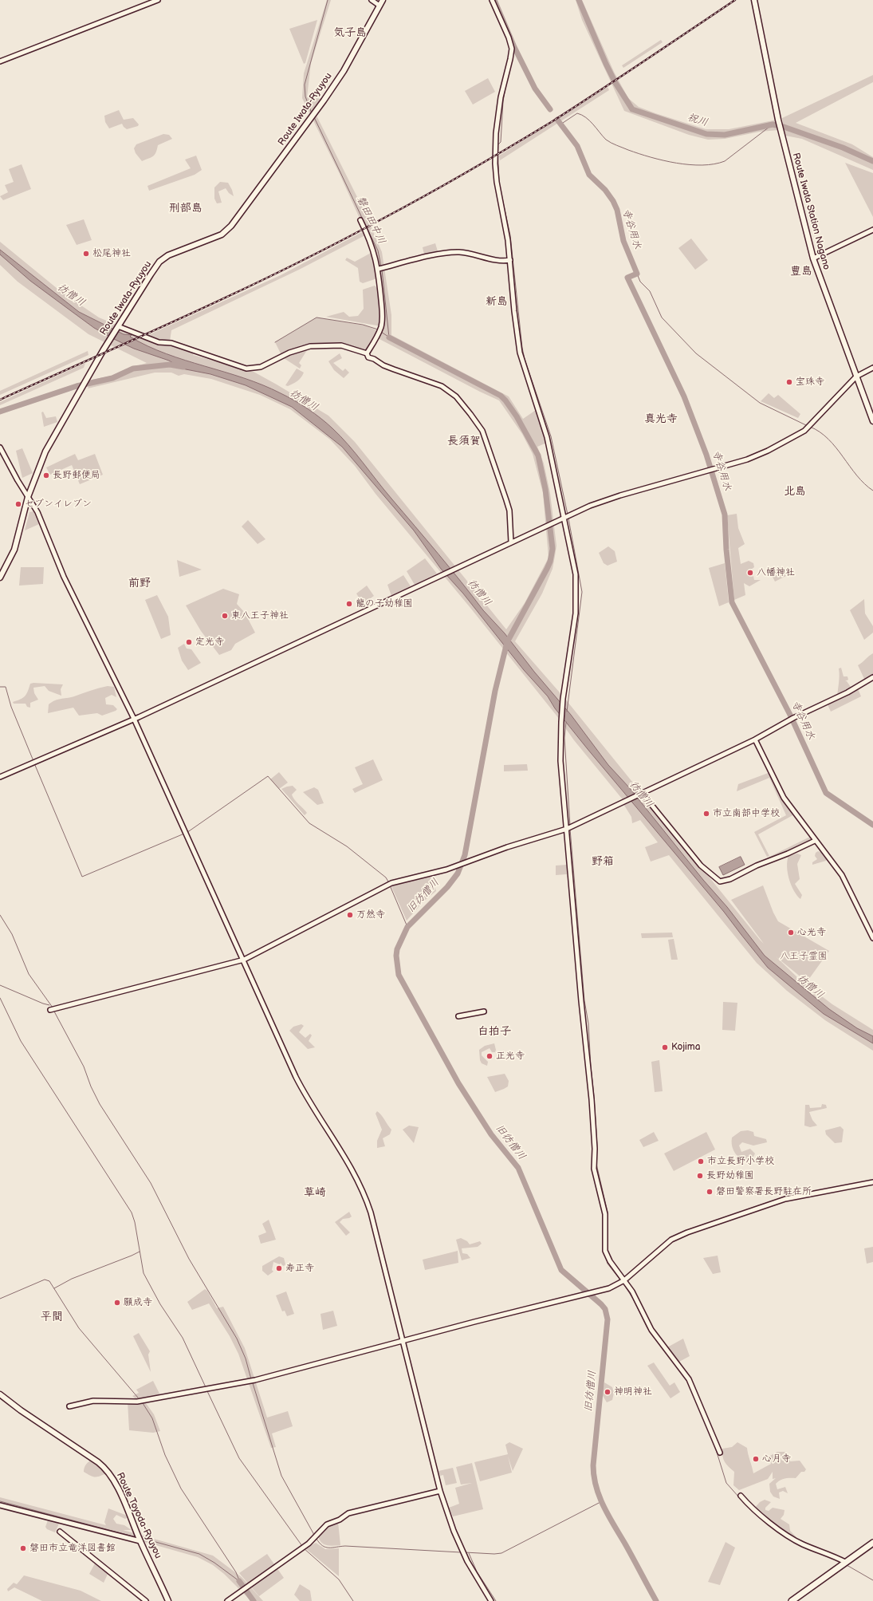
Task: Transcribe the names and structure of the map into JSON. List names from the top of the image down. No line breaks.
{"streets":{"main road":["Route Iwata-Ryuyou","Route Iwata Station Nagano","Route Toyoda-Ryuyou"]},"districts":["気子島","刑部島","豊島","新島","真光寺","長須賀","北島","前野","野箱","白拍子","草崎","平間"],"water":["祝川","磐田田中川","寺谷用水","彷僧川","旧彷僧川"],"parks":["八王子霊園"],"places":["松尾神社","宝珠寺","長野郵便局","セブンイレブン","八幡神社","龍の子幼稚園","東八王子神社","定光寺","市立南部中学校","万然寺","心光寺","Kojima","正光寺","市立長野小学校","長野幼稚園","磐田警察署長野駐在所","寿正寺","願成寺","神明神社","心月寺","磐田市立竜洋図書館"]}
